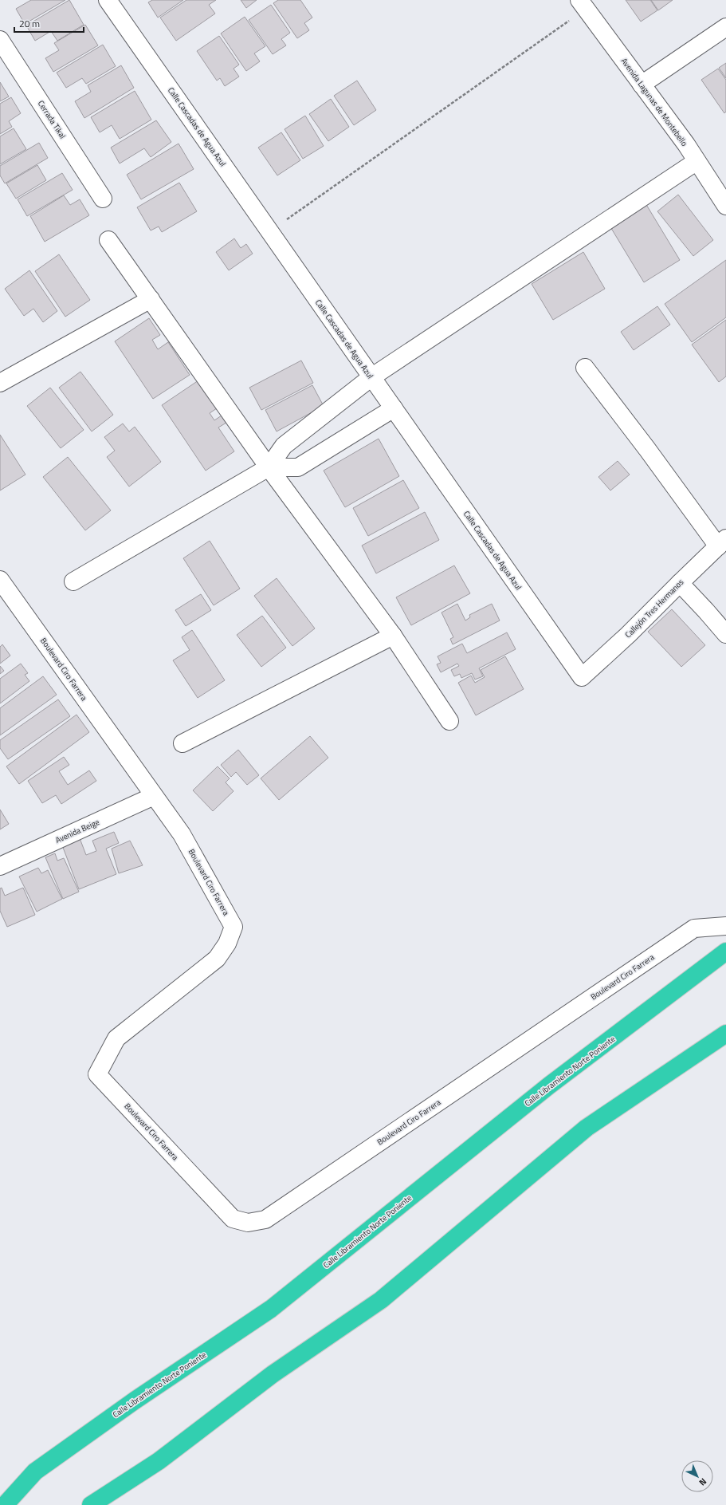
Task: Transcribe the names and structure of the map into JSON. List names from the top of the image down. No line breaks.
{"streets":{"highway":["Calle Libramiento Norte Poniente"],"street":["Avenida Lagunas de Montebello","Cerrada Tikal","Calle Cascadas de Agua Azul","Callejón Tres Hermanos","Boulevard Ciro Farrera","Avenida Beige"]},"crossings":[["Calle Cascadas de Agua Azul","Callejón Tres Hermanos"],["Boulevard Ciro Farrera","Avenida Beige"]],"scale_bar":"20 m","north":"bottom right"}
